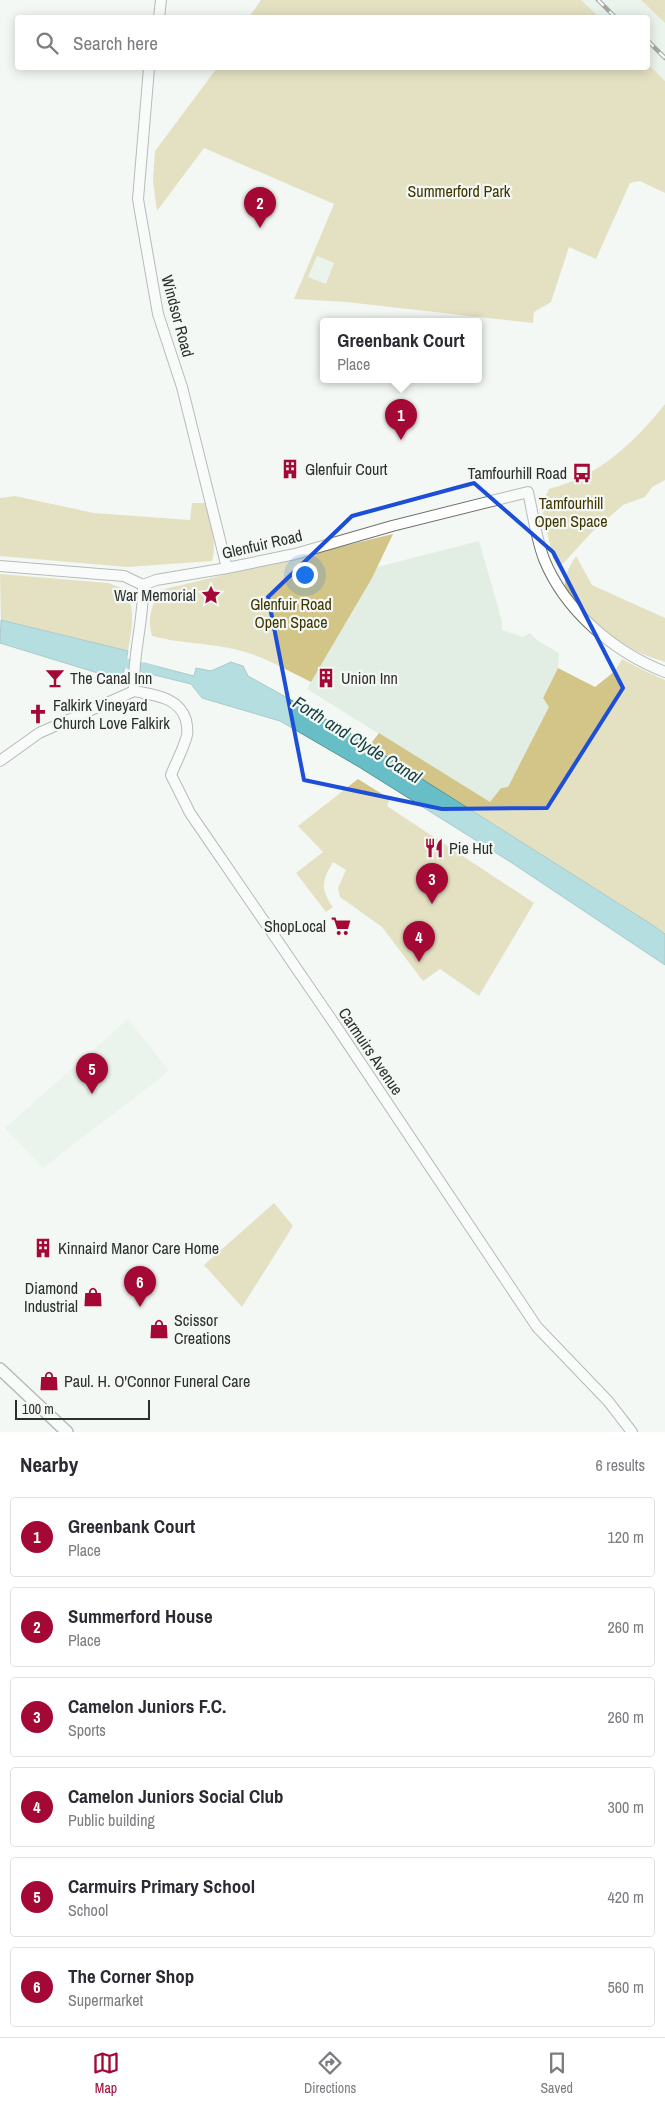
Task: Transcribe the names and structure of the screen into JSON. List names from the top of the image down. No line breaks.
{"streets":{"street":["Windsor Road","Glenfuir Road","Carmuirs Avenue"]},"crossings":[["Windsor Road","Glenfuir Road"]],"water":["Forth and Clyde Canal"],"parks":["Summerford Park","Tamfourhill Open Space","Glenfuir Road Open Space"],"places":{"building":["Glenfuir Court","Union Inn","Kinnaird Manor Care Home"],"bus stop":["Tamfourhill Road"],"place":["War Memorial"],"bar":["The Canal Inn"],"church":["Falkirk Vineyard Church Love Falkirk"],"restaurant":["Pie Hut"],"supermarket":["ShopLocal"],"shop":["Diamond Industrial","Scissor Creations","Paul. H. O'Connor Funeral Care"]},"scale_bar":"100 m","page":{"search":"Search here","pins":["2","1","3","4","5","6"],"popup":["Greenbank Court","Place"],"scale":"100 m","heading":["Nearby","6 results"],"list":[{"mark":"1","name":"Greenbank Court","note":"Place","value":"120 m"},{"mark":"2","name":"Summerford House","note":"Place","value":"260 m"},{"mark":"3","name":"Camelon Juniors F.C.","note":"Sports","value":"260 m"},{"mark":"4","name":"Camelon Juniors Social Club","note":"Public building","value":"300 m"},{"mark":"5","name":"Carmuirs Primary School","note":"School","value":"420 m"},{"mark":"6","name":"The Corner Shop","note":"Supermarket","value":"560 m"}],"nav":["Map","Directions","Saved"]}}
